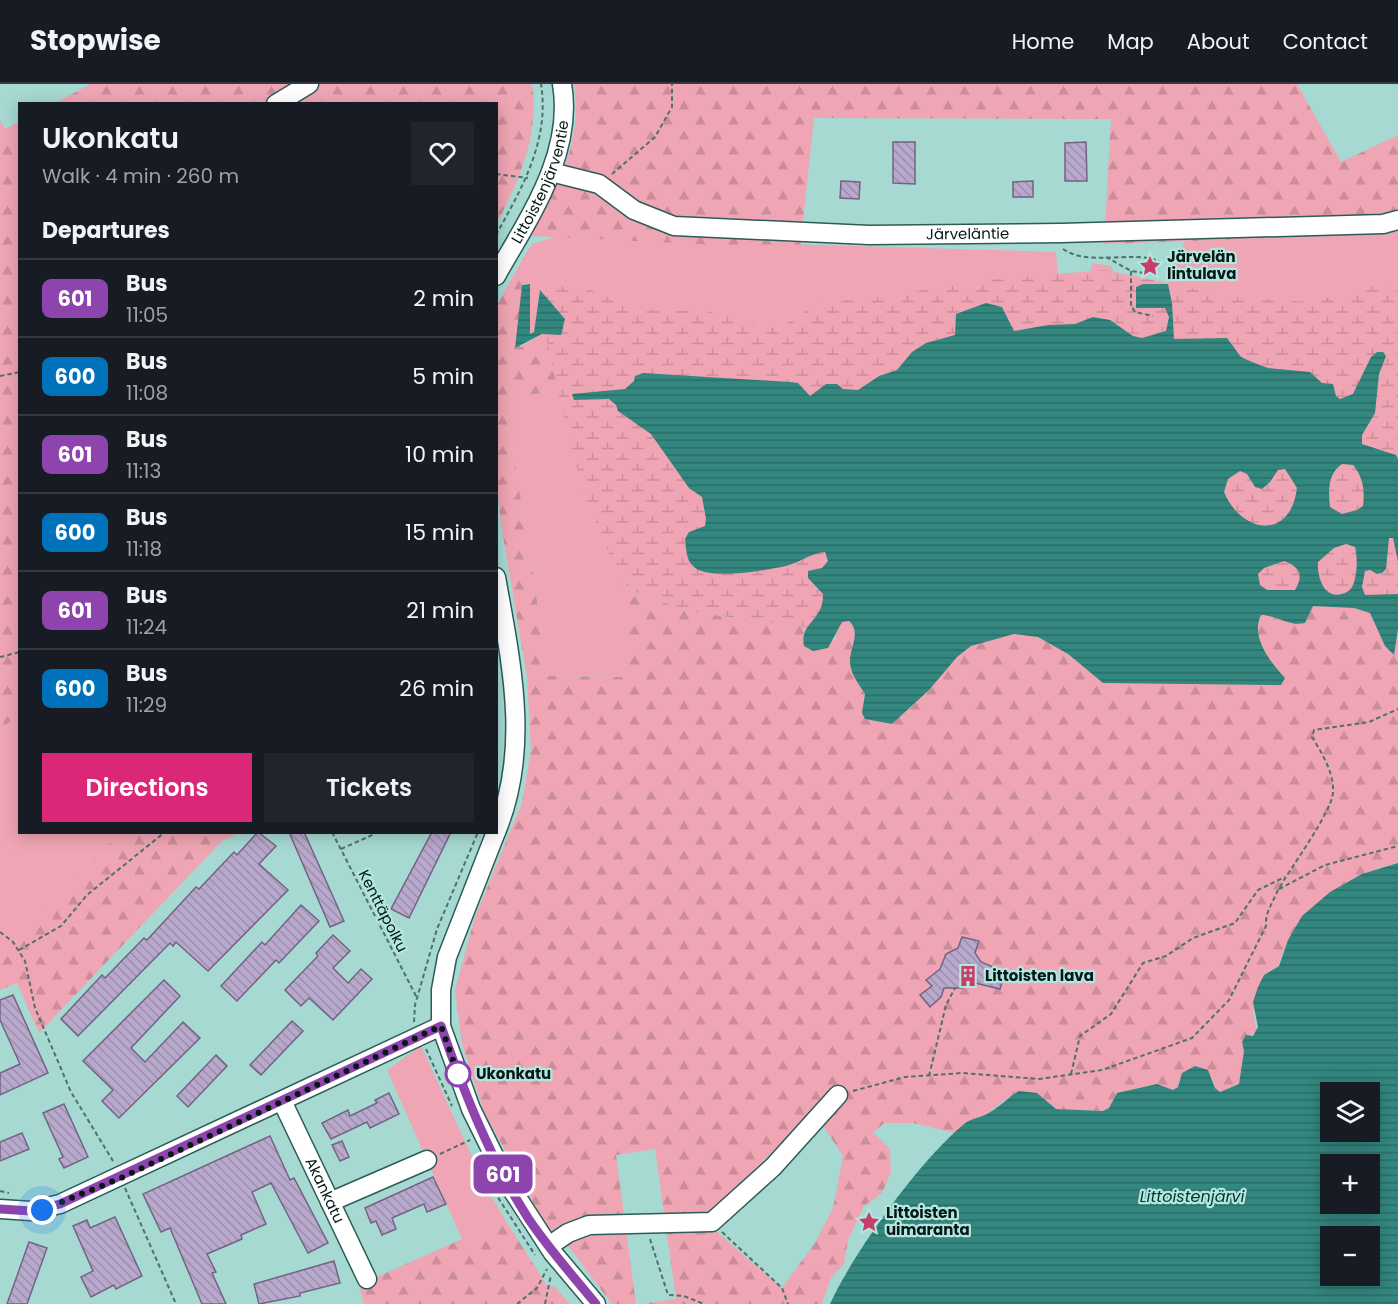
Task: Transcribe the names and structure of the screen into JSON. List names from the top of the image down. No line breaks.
{"streets":{"street":["Littoistenjärventie","Järveläntie","Akankatu"],"path":["Kenttäpolku"]},"crossings":[["Littoistenjärventie","Järveläntie"]],"water":["Littoistenjärvi"],"places":{"place":["Järvelän lintulava","Littoisten uimaranta"],"building":["Littoisten lava"],"other":["Ukonkatu"]},"lines":["bus line 601"],"page":{"header":"Stopwise","nav":["Home","Map","About","Contact"],"on_map":"601","heading":[["Ukonkatu","Walk · 4 min · 260 m"],"Departures"],"list":[{"mark":"601","name":"Bus","note":"11:05","value":"2 min"},{"mark":"600","name":"Bus","note":"11:08","value":"5 min"},{"mark":"601","name":"Bus","note":"11:13","value":"10 min"},{"mark":"600","name":"Bus","note":"11:18","value":"15 min"},{"mark":"601","name":"Bus","note":"11:24","value":"21 min"},{"mark":"600","name":"Bus","note":"11:29","value":"26 min"}],"buttons":["Directions","Tickets"],"map_buttons":["+","−"]}}
